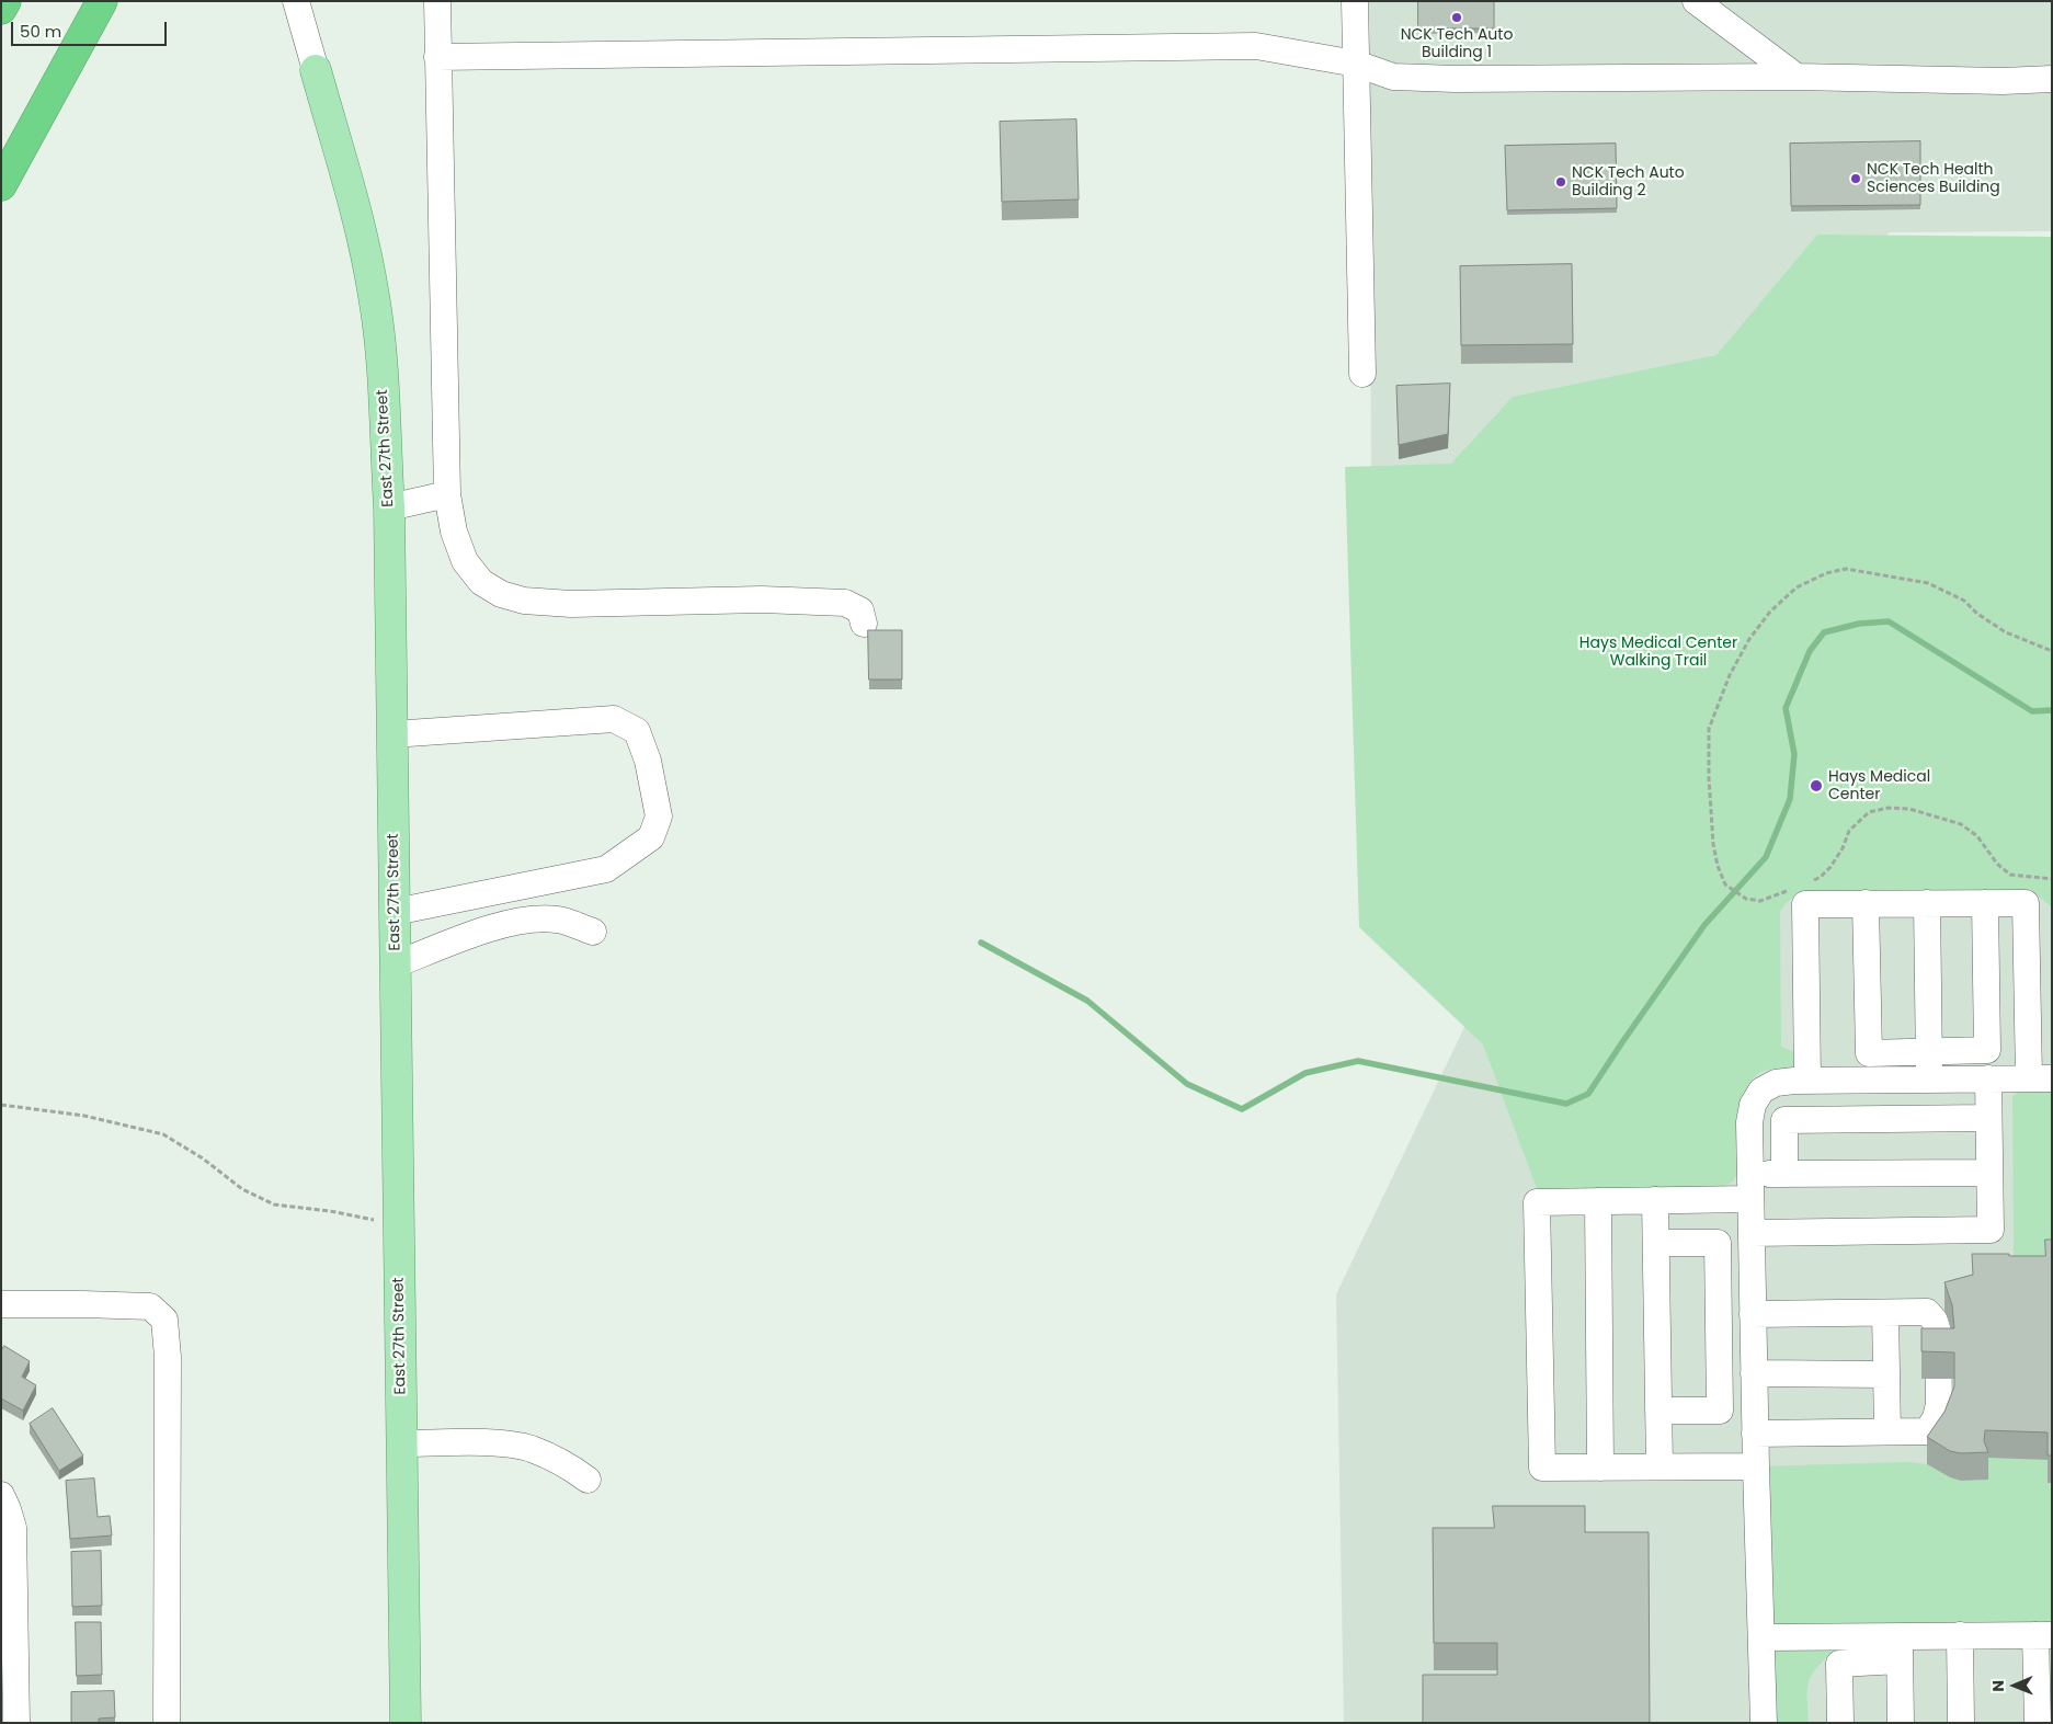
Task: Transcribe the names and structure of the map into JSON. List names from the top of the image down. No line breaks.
{"streets":{"main road":["East 27th Street"]},"parks":["Hays Medical Center Walking Trail"],"places":["NCK Tech Auto Building 1","NCK Tech Health Sciences Building","NCK Tech Auto Building 2","Hays Medical Center"],"scale_bar":"50 m","north":"left"}
